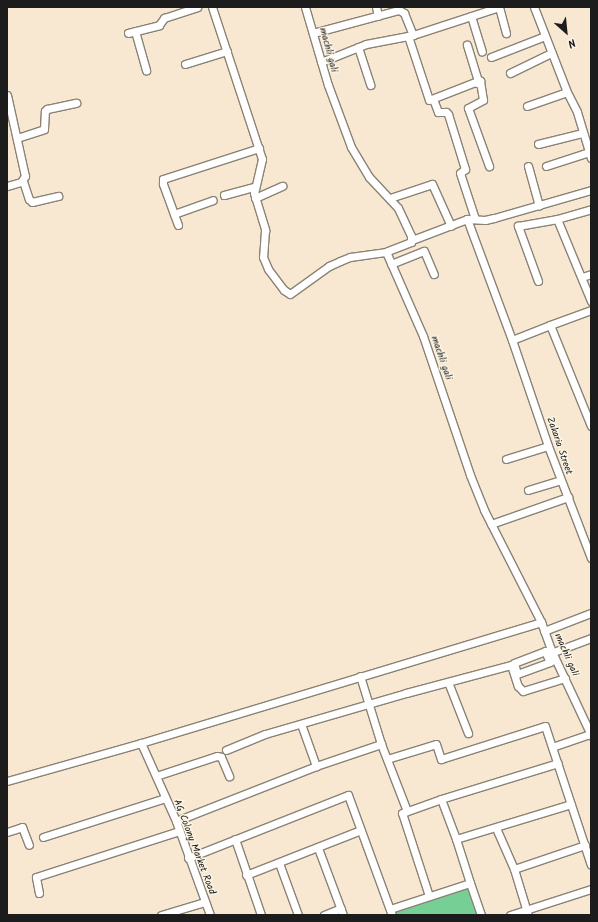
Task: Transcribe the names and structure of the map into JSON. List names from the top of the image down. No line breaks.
{"streets":{"street":["machli gali","Zakaria Street","AG Colony Market Road"]},"north":"bottom right"}
